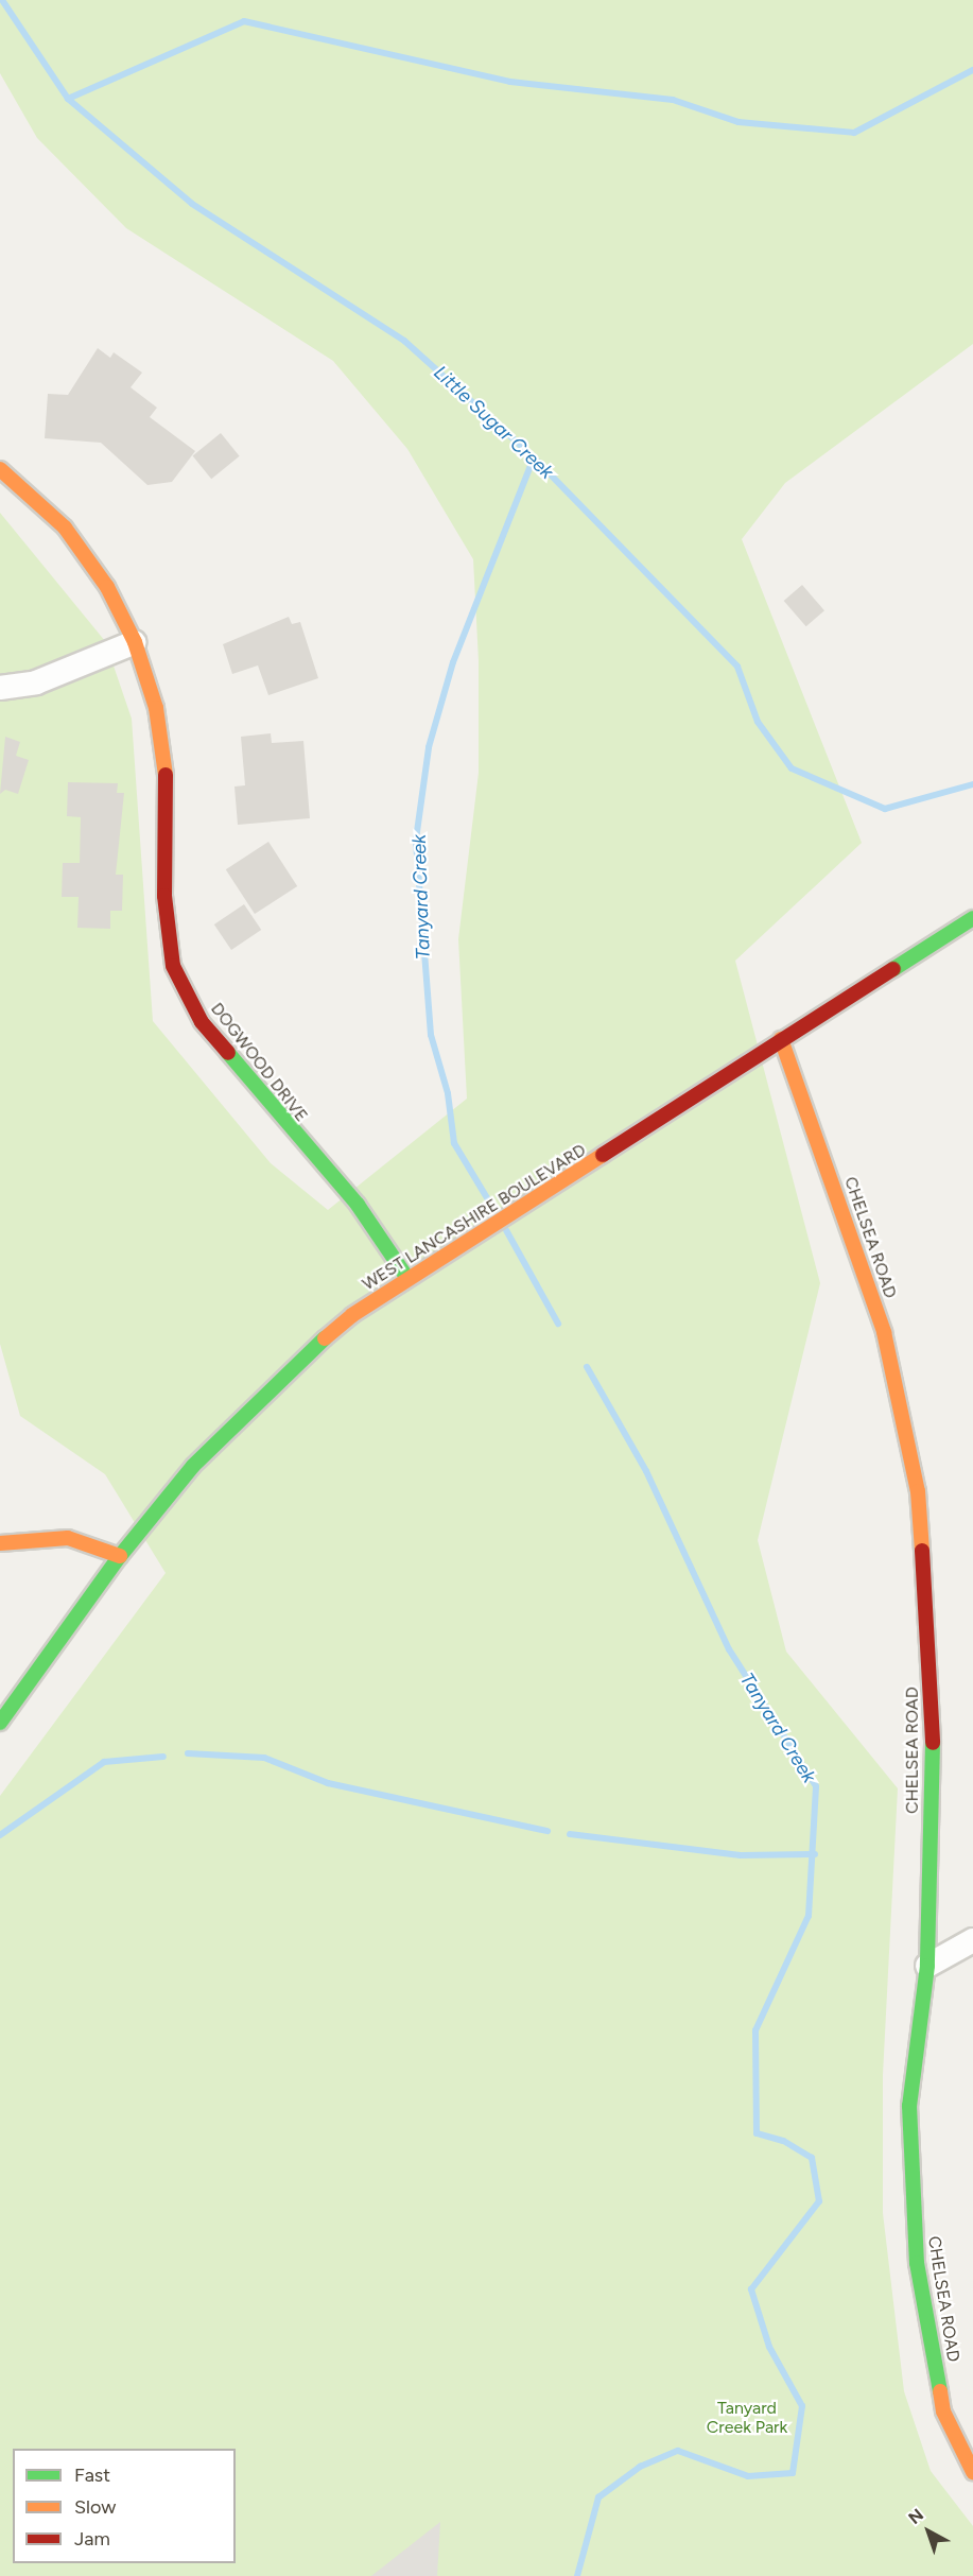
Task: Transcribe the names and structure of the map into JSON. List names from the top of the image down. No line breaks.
{"streets":{"street":["DOGWOOD DRIVE","WEST LANCASHIRE BOULEVARD","CHELSEA ROAD"]},"crossings":[["DOGWOOD DRIVE","WEST LANCASHIRE BOULEVARD"],["WEST LANCASHIRE BOULEVARD","CHELSEA ROAD"]],"water":["Little Sugar Creek","Tanyard Creek"],"parks":["Tanyard Creek Park"],"legend":["Fast","Slow","Jam"],"north":"top left"}
